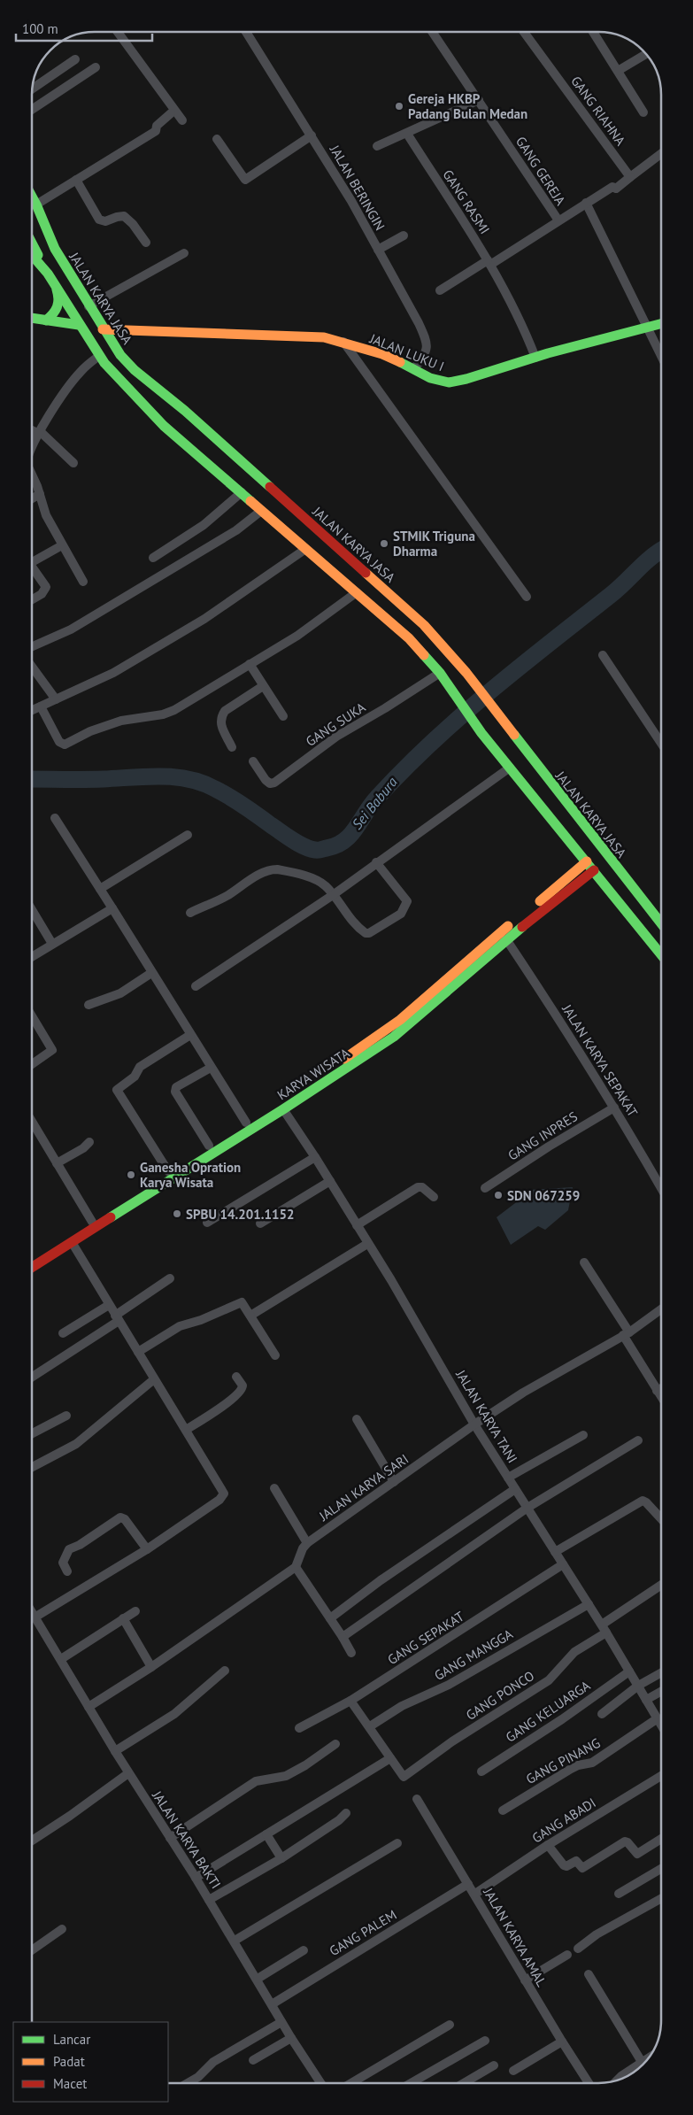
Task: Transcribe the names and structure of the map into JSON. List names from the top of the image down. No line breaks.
{"streets":{"main road":["JALAN KARYA JASA","JALAN LUKU I","KARYA WISATA"],"street":["GANG RIAHNA","GANG GEREJA","JALAN BERINGIN","GANG RASMI","GANG SUKA","JALAN KARYA SEPAKAT","GANG INPRES","JALAN KARYA TANI","JALAN KARYA SARI","GANG SEPAKAT","GANG MANGGA","GANG PONCO","GANG KELUARGA","GANG PINANG","GANG ABADI","JALAN KARYA BAKTI","GANG PALEM","JALAN KARYA AMAL"]},"crossings":[["JALAN BERINGIN","JALAN LUKU I"],["GANG RASMI","JALAN LUKU I"],["JALAN KARYA JASA","JALAN LUKU I"],["JALAN KARYA SEPAKAT","KARYA WISATA"],["JALAN KARYA SEPAKAT","GANG INPRES"],["KARYA WISATA","JALAN KARYA TANI"],["JALAN KARYA TANI","JALAN KARYA SARI"],["JALAN KARYA TANI","GANG SEPAKAT"],["JALAN KARYA TANI","GANG MANGGA"],["JALAN KARYA TANI","GANG PONCO"],["JALAN KARYA TANI","GANG KELUARGA"],["JALAN KARYA TANI","GANG PINANG"],["GANG ABADI","JALAN KARYA AMAL"],["JALAN KARYA BAKTI","GANG PALEM"],["GANG PALEM","JALAN KARYA AMAL"]],"water":["Sei Babura"],"places":["Gereja HKBP Padang Bulan Medan","STMIK Triguna Dharma","Ganesha Opration Karya Wisata","SDN 067259","SPBU 14.201.1152"],"legend":["Lancar","Padat","Macet"],"scale_bar":"100 m"}
